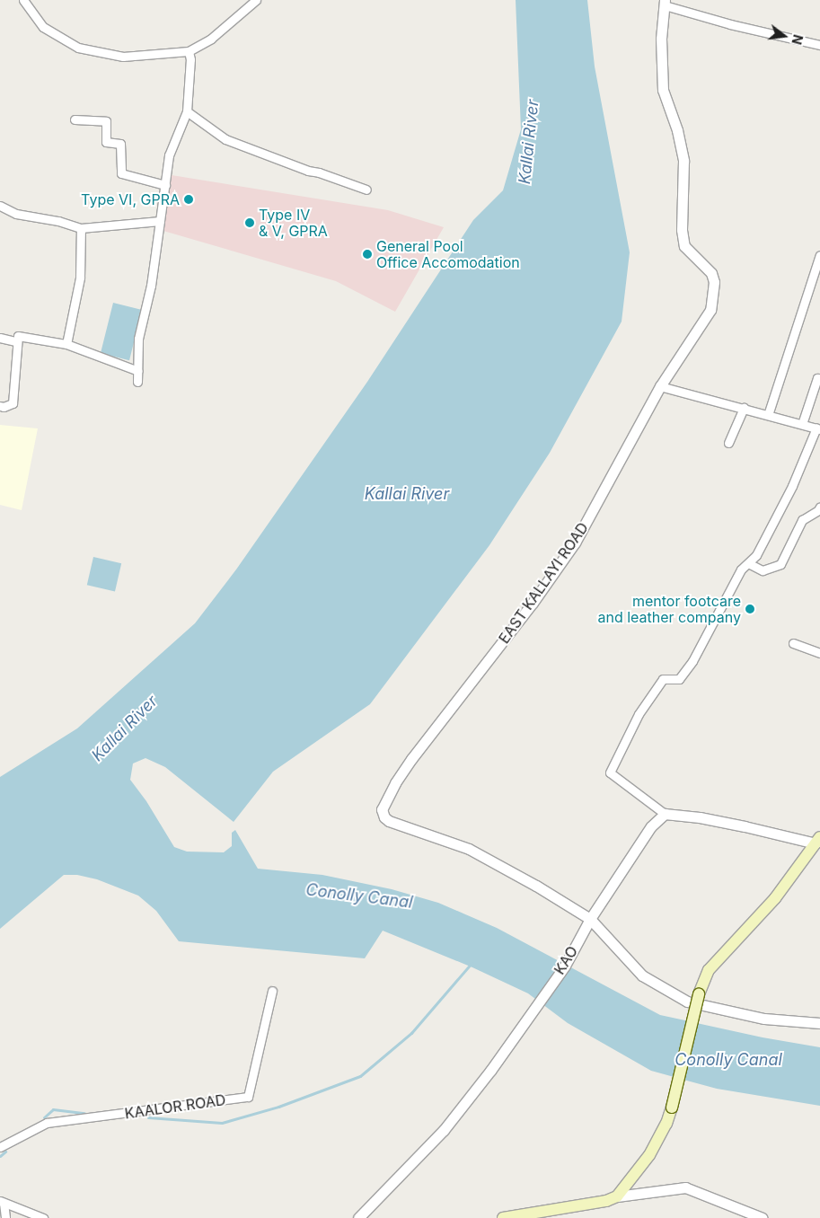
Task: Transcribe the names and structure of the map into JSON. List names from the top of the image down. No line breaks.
{"streets":{"street":["EAST KALLAYI ROAD","KAO","KAALOR ROAD"]},"crossings":[["EAST KALLAYI ROAD","KAO"]],"water":["Kallai River","Conolly Canal"],"places":["Type VI, GPRA","Type IV & V, GPRA","General Pool Office Accomodation","mentor footcare and leather company"],"north":"right"}
